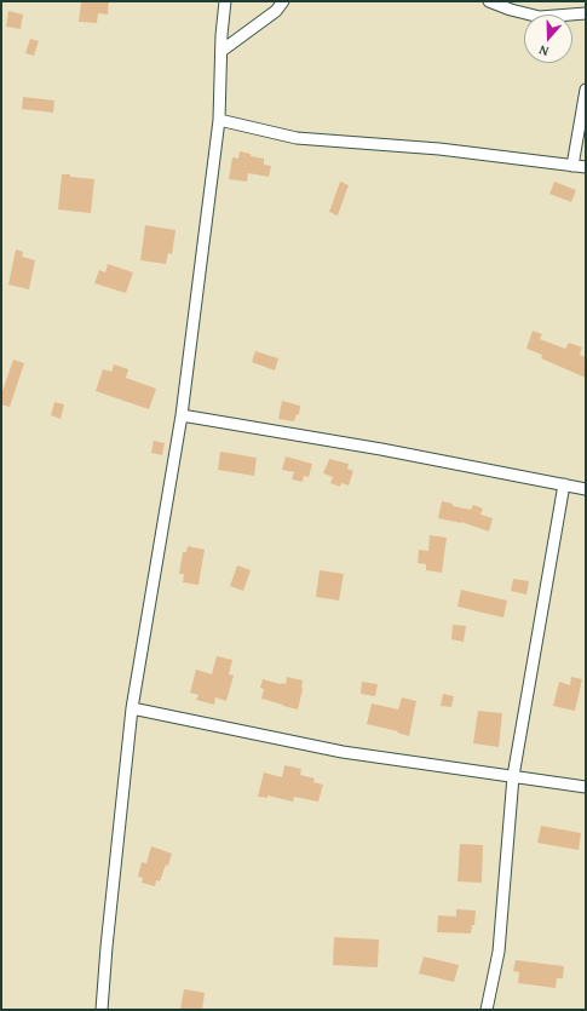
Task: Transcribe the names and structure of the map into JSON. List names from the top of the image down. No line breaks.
{"north":"bottom"}
